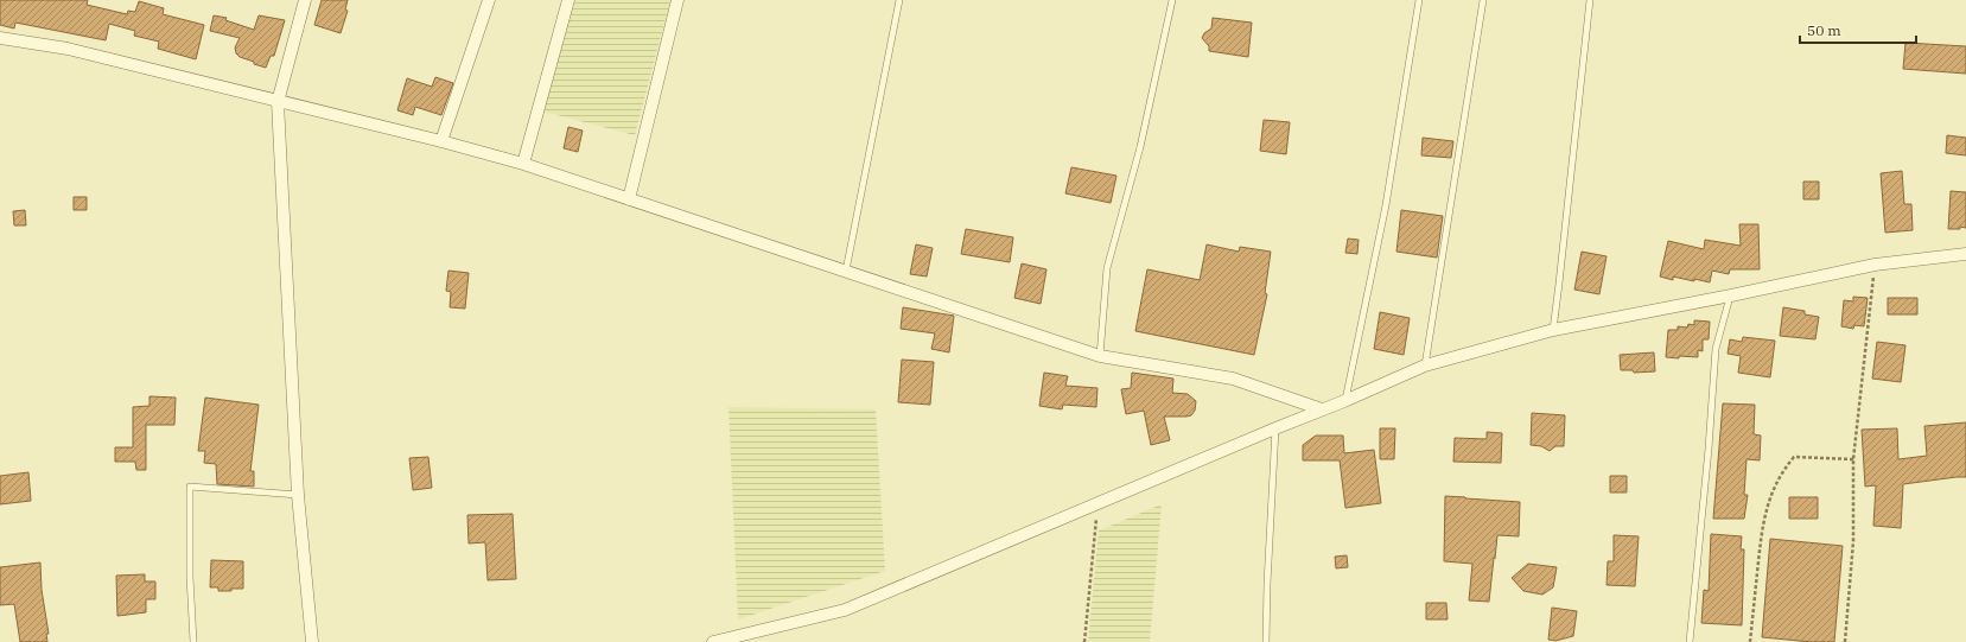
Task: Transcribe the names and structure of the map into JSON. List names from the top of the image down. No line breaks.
{"scale_bar":"50 m"}
